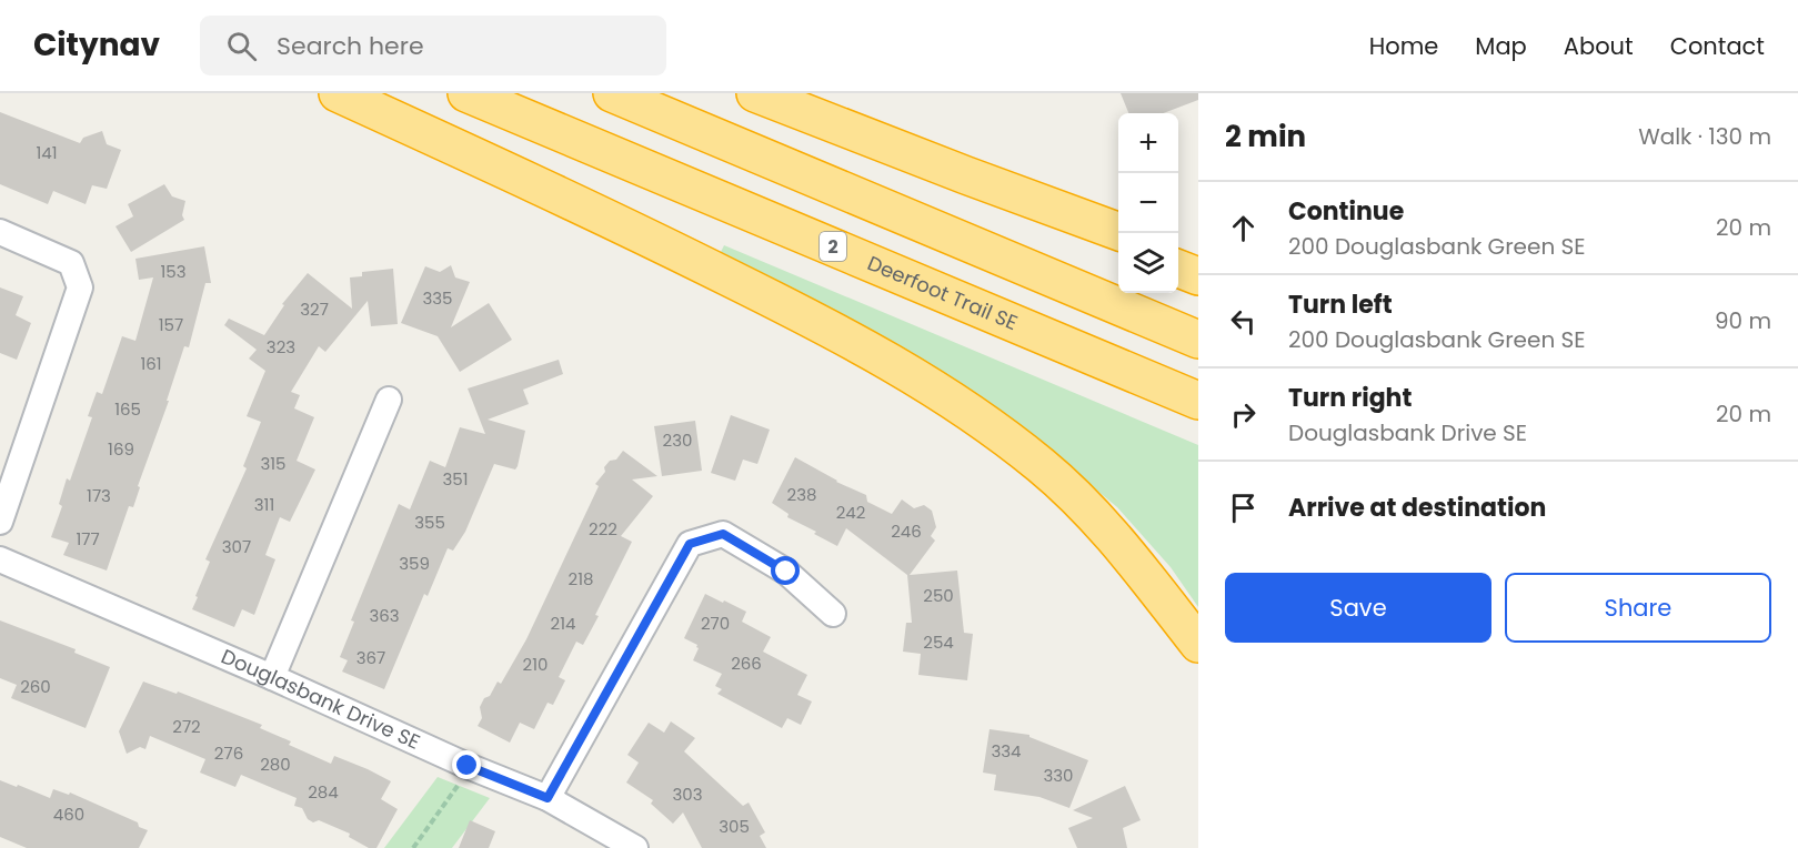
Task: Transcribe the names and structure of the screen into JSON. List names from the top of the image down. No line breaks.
{"streets":{"highway":["2","Deerfoot Trail SE"],"street":["Douglasbank Drive SE"]},"house_numbers":["141","153","335","327","157","323","161","165","230","169","315","351","238","173","311","242","355","222","246","177","307","359","218","250","363","214","270","254","367","266","210","260","272","334","276","280","330","284","303","460","305"],"page":{"header":"Citynav","search":"Search here","nav":["Home","Map","About","Contact"],"heading":["2 min","Walk · 130 m"],"map_buttons":["+","−"],"list":[["Continue","200 Douglasbank Green SE","20 m"],["Turn left","200 Douglasbank Green SE","90 m"],["Turn right","Douglasbank Drive SE","20 m"],"Arrive at destination"],"buttons":["Save","Share"]}}
